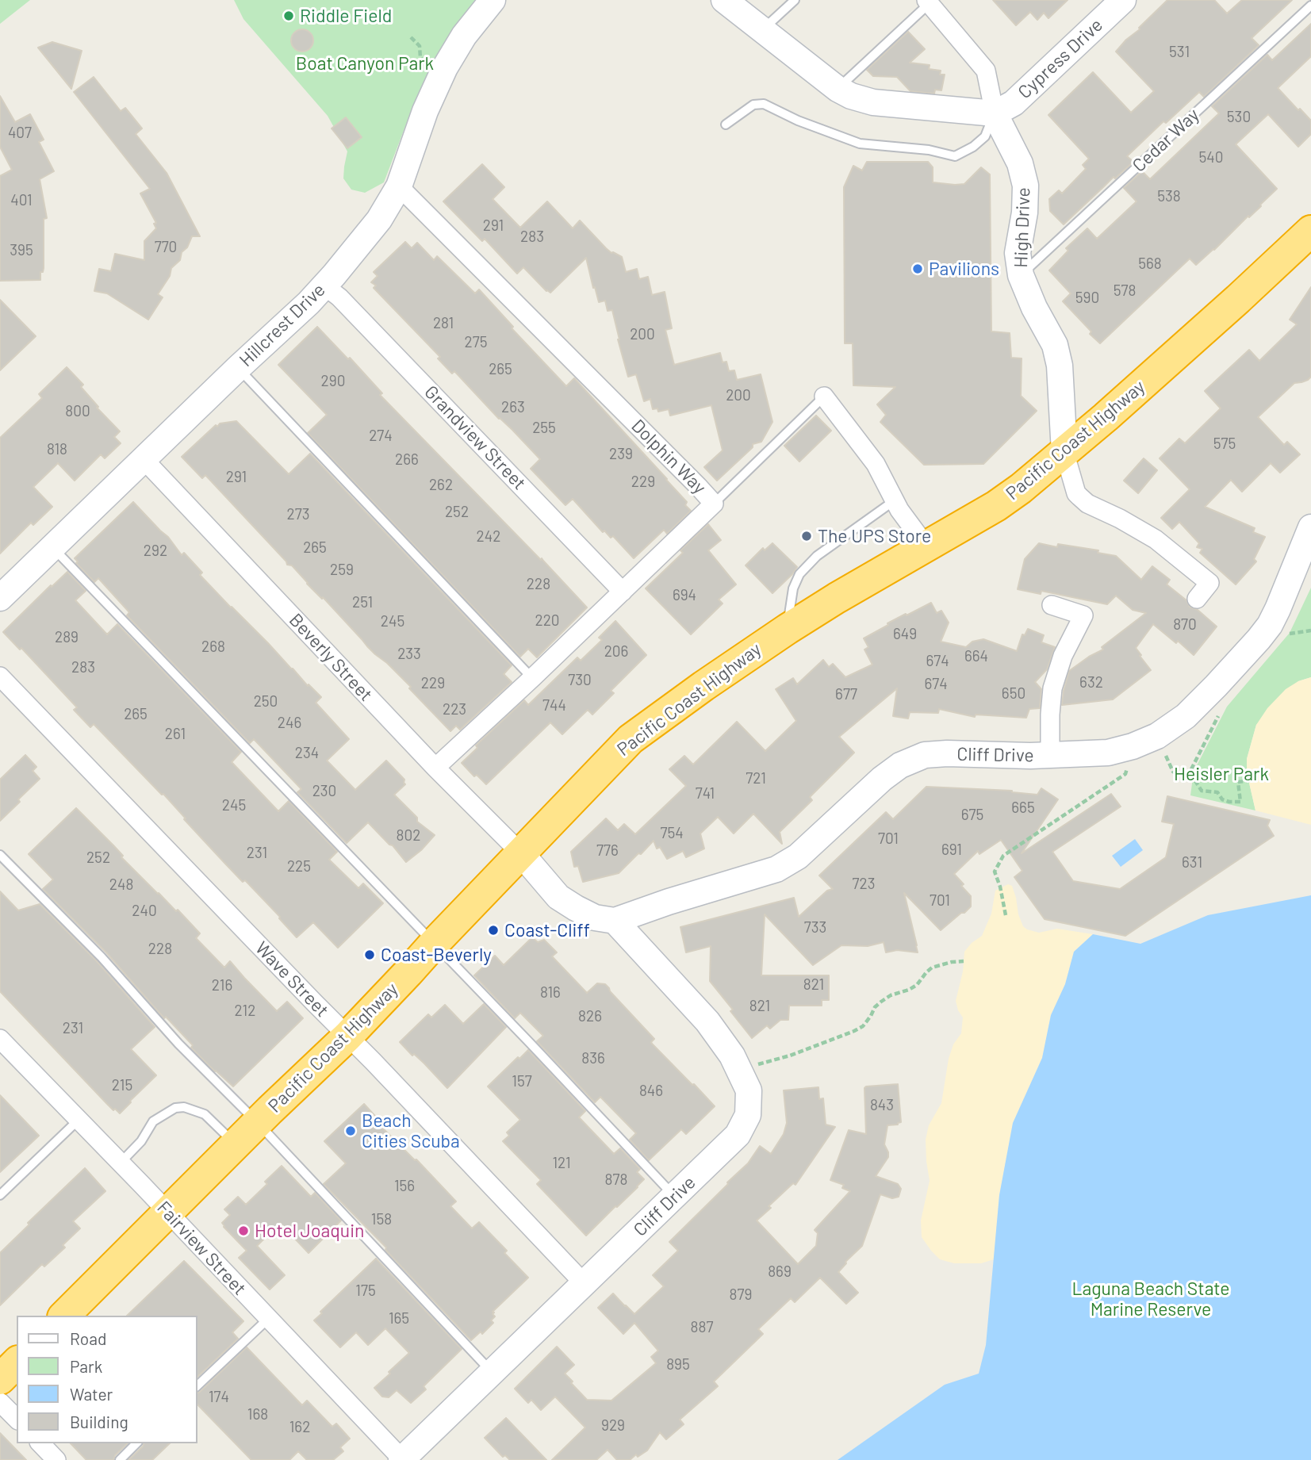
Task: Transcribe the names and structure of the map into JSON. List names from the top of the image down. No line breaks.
{"streets":{"highway":["Pacific Coast Highway"],"street":["Cypress Drive","High Drive","Hillcrest Drive","Grandview Street","Dolphin Way","Beverly Street","Cliff Drive","Wave Street","Fairview Street"],"lane":["Cedar Way"]},"crossings":[["Cypress Drive","High Drive"],["Cedar Way","High Drive"],["High Drive","Pacific Coast Highway"],["Hillcrest Drive","Grandview Street"],["Hillcrest Drive","Dolphin Way"],["Hillcrest Drive","Beverly Street"],["Grandview Street","Dolphin Way"],["Pacific Coast Highway","Beverly Street"],["Pacific Coast Highway","Wave Street"],["Pacific Coast Highway","Fairview Street"],["Dolphin Way","Beverly Street"],["Cliff Drive","Wave Street"],["Cliff Drive","Fairview Street"]],"parks":["Boat Canyon Park","Heisler Park","Laguna Beach State Marine Reserve"],"places":["Riddle Field","Pavilions","The UPS Store","Coast-Cliff","Coast-Beverly","Beach Cities Scuba","Hotel Joaquin"],"house_numbers":["531","530","407","540","538","401","291","283","770","395","568","578","590","281","200","275","265","290","200","263","800","255","274","575","818","239","266","291","229","262","252","273","242","265","292","259","228","694","251","220","245","870","649","289","268","206","233","664","674","283","730","632","229","674","650","677","250","744","223","265","246","261","234","721","230","741","245","665","675","754","802","701","691","776","231","252","631","225","723","248","701","240","733","228","821","216","816","821","212","826","231","836","157","215","846","843","121","878","156","158","869","175","879","165","887","895","174","168","929","162"],"legend":["Road","Park","Water","Building"]}
